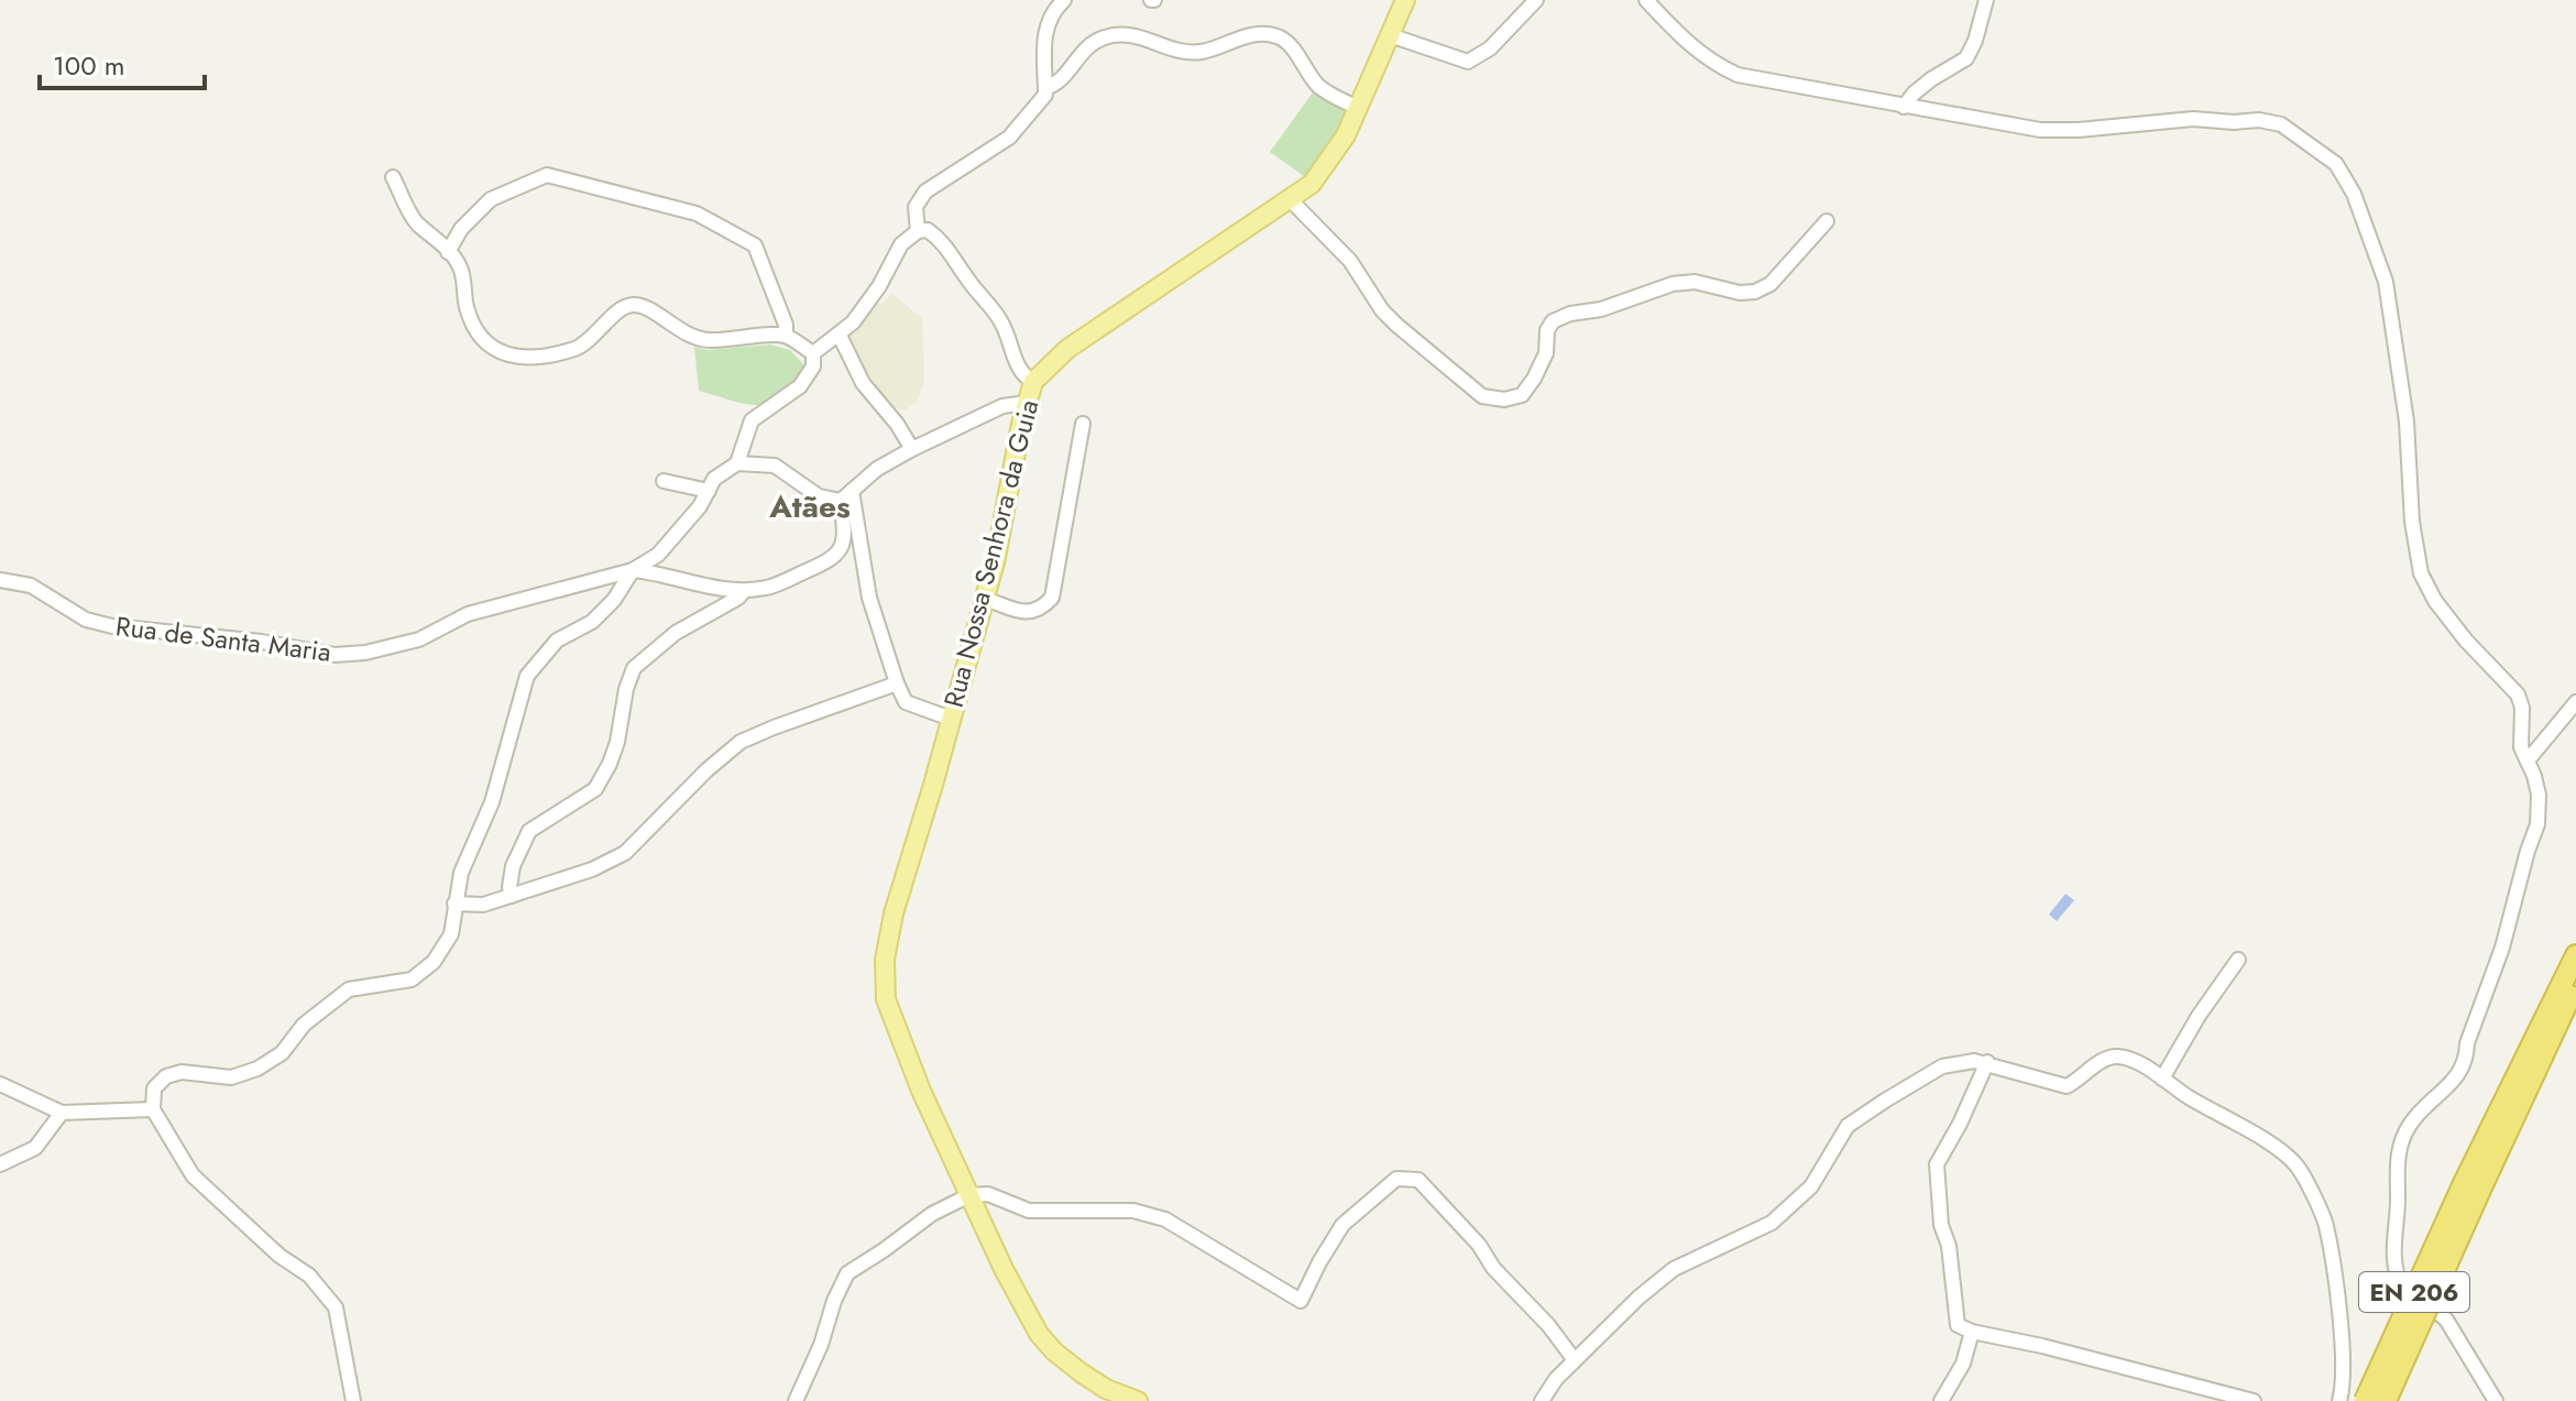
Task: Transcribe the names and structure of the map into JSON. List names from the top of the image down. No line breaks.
{"streets":{"highway":["EN 206"],"main road":["Rua Nossa Senhora da Guia"],"street":["Rua de Santa Maria"]},"districts":["Atães"],"scale_bar":"100 m"}
